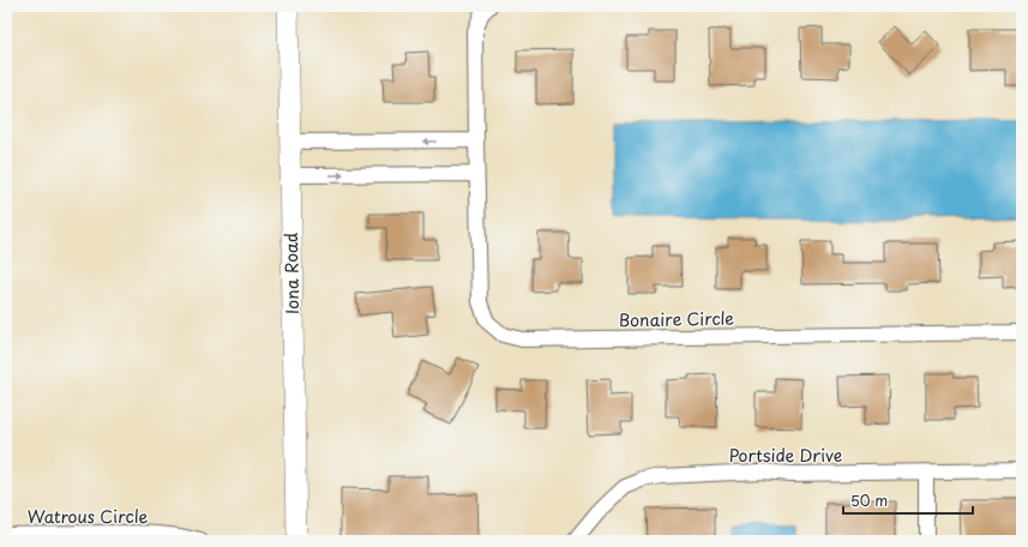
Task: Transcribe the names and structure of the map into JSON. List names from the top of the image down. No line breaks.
{"streets":{"street":["Iona Road","Bonaire Circle","Portside Drive","Watrous Circle"]},"scale_bar":"50 m"}
